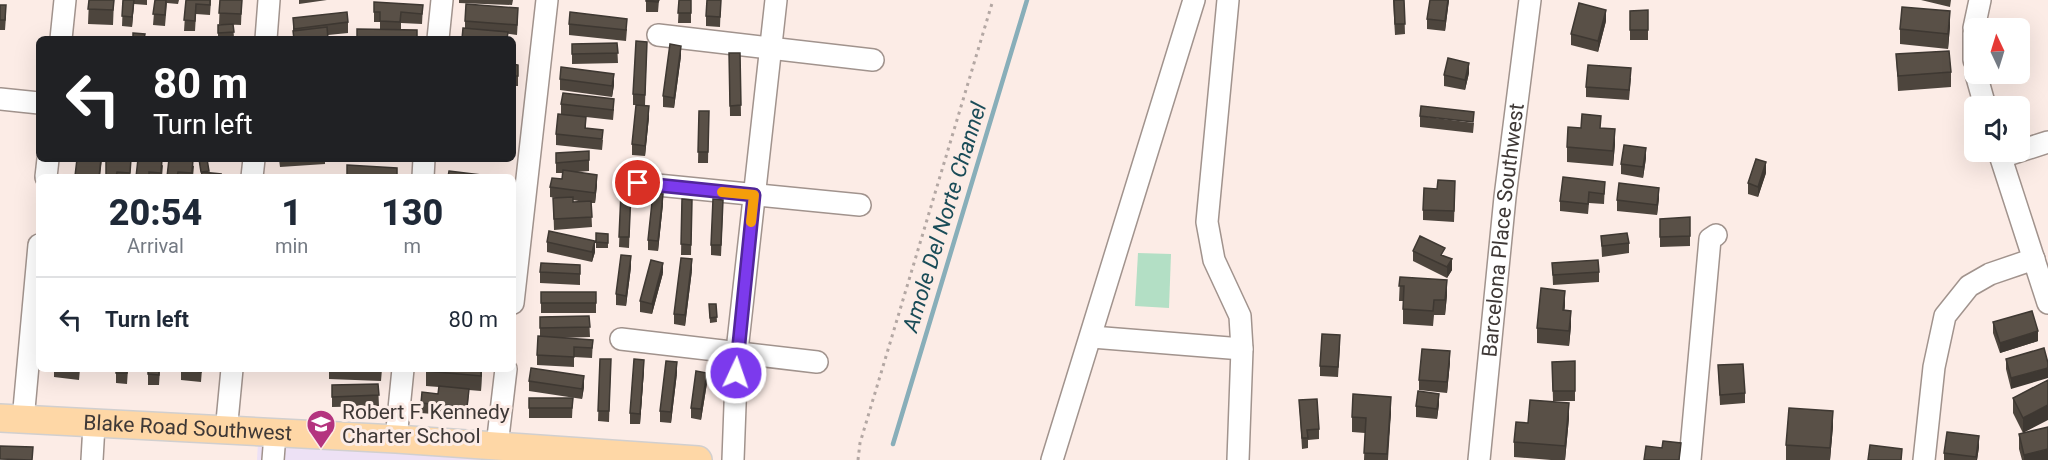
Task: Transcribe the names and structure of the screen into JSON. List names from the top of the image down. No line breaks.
{"streets":{"main road":["Blake Road Southwest"],"street":["Barcelona Place Southwest"]},"water":["Amole Del Norte Channel"],"places":{"school or university":["Robert F. Kennedy Charter School"]},"north":"top","page":{"turn":["80 m","Turn left"],"eta":["20:54","Arrival","1","min","130","m"],"list":[{"name":"Turn left","value":"80 m"}]}}
